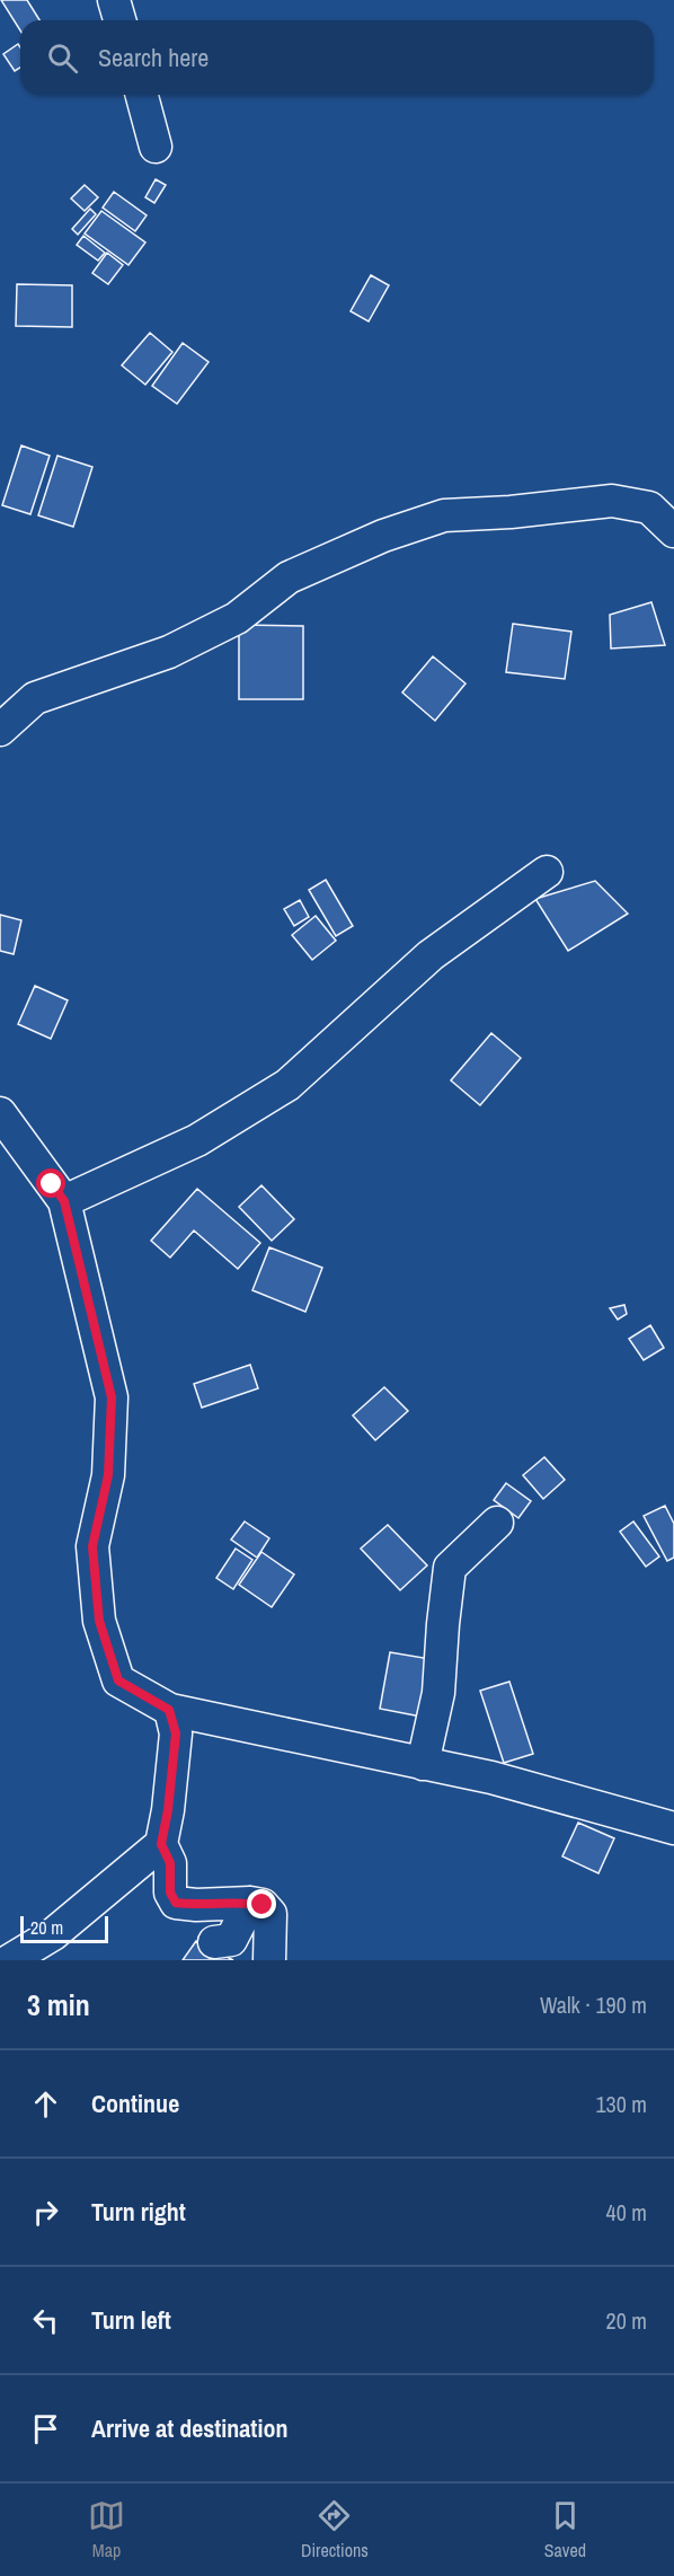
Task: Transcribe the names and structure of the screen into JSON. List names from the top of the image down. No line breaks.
{"scale_bar":"20 m","page":{"search":"Search here","scale":"20 m","heading":["3 min","Walk · 190 m"],"list":[["Continue","130 m"],["Turn right","40 m"],["Turn left","20 m"],"Arrive at destination"],"nav":["Map","Directions","Saved"]}}
